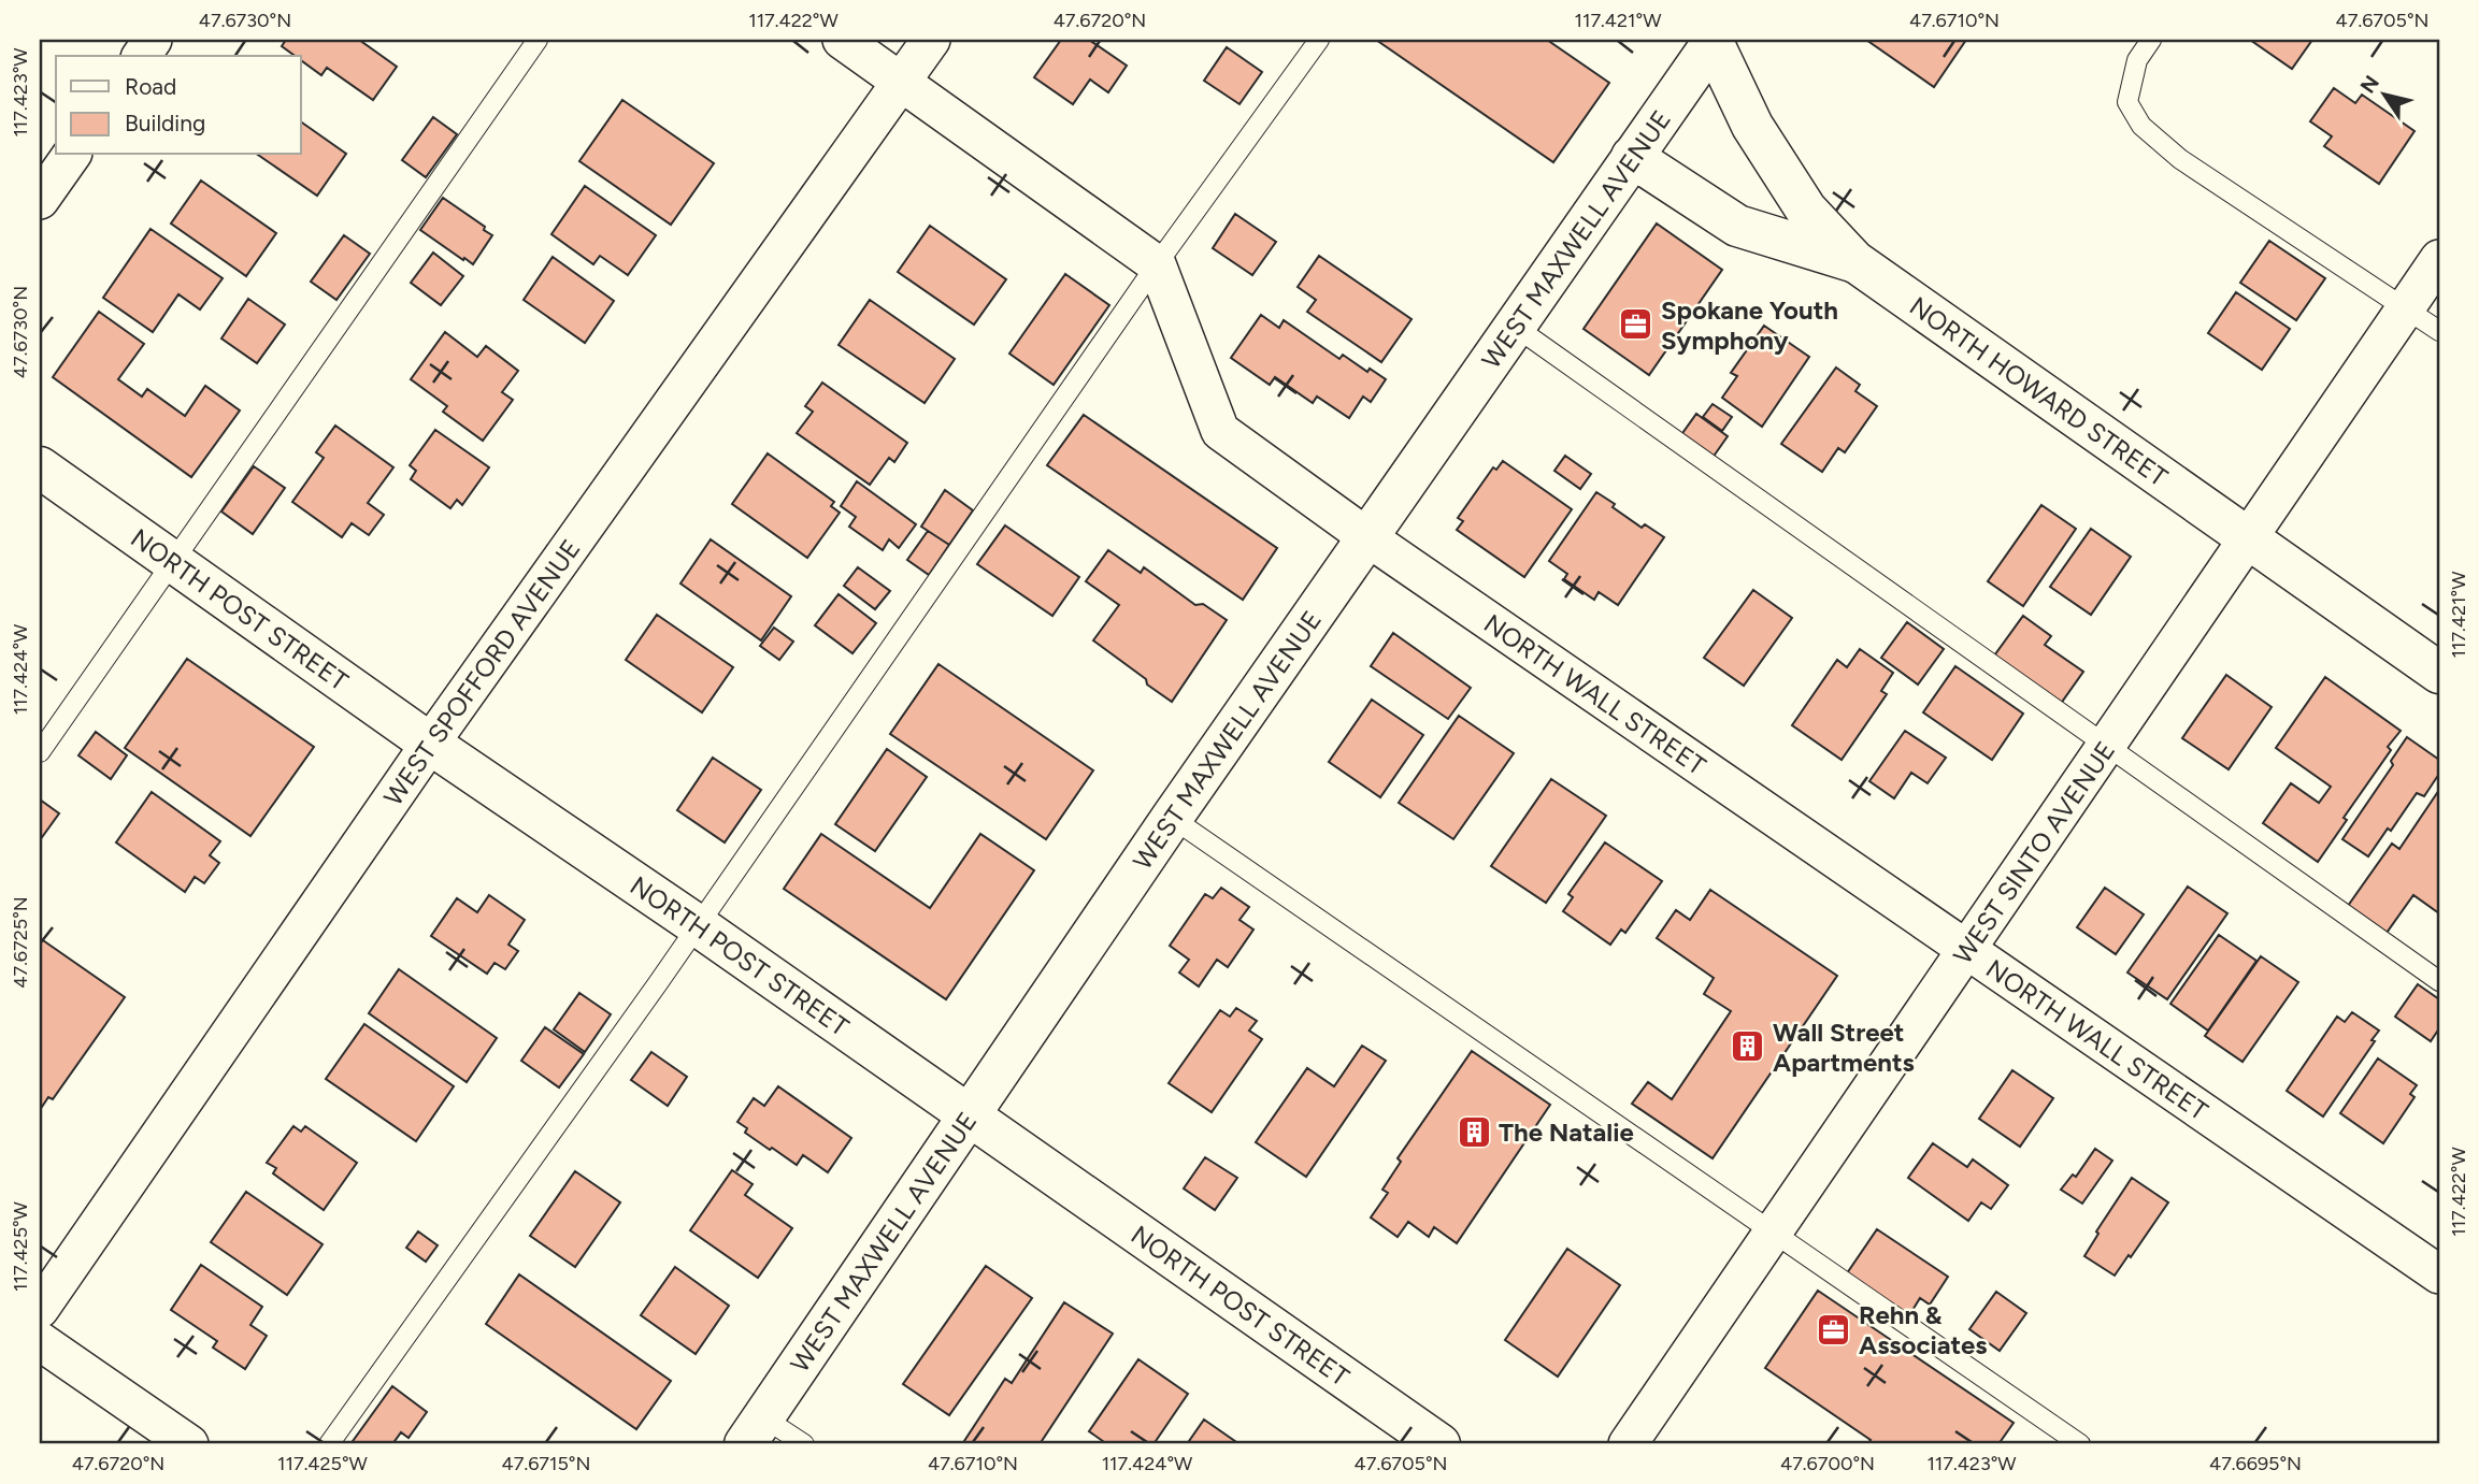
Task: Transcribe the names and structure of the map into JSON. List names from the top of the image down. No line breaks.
{"streets":{"street":["WEST MAXWELL AVENUE","NORTH HOWARD STREET","NORTH POST STREET","WEST SPOFFORD AVENUE","NORTH WALL STREET","WEST SINTO AVENUE"]},"crossings":[["WEST MAXWELL AVENUE","NORTH HOWARD STREET"],["WEST MAXWELL AVENUE","NORTH POST STREET"],["WEST MAXWELL AVENUE","NORTH WALL STREET"],["NORTH HOWARD STREET","WEST SINTO AVENUE"],["NORTH POST STREET","WEST SPOFFORD AVENUE"],["NORTH WALL STREET","WEST SINTO AVENUE"]],"places":{"office":["Spokane Youth Symphony","Rehn & Associates"],"building":["Wall Street Apartments","The Natalie"]},"legend":["Road","Building"],"north":"top left","coordinates":["47.6730°N","117.422°W","47.6720°N","117.421°W","47.6710°N","47.6705°N","117.423°W","117.424°W","47.6725°N","117.425°W","47.6715°N","47.6700°N","47.6695°N"]}
